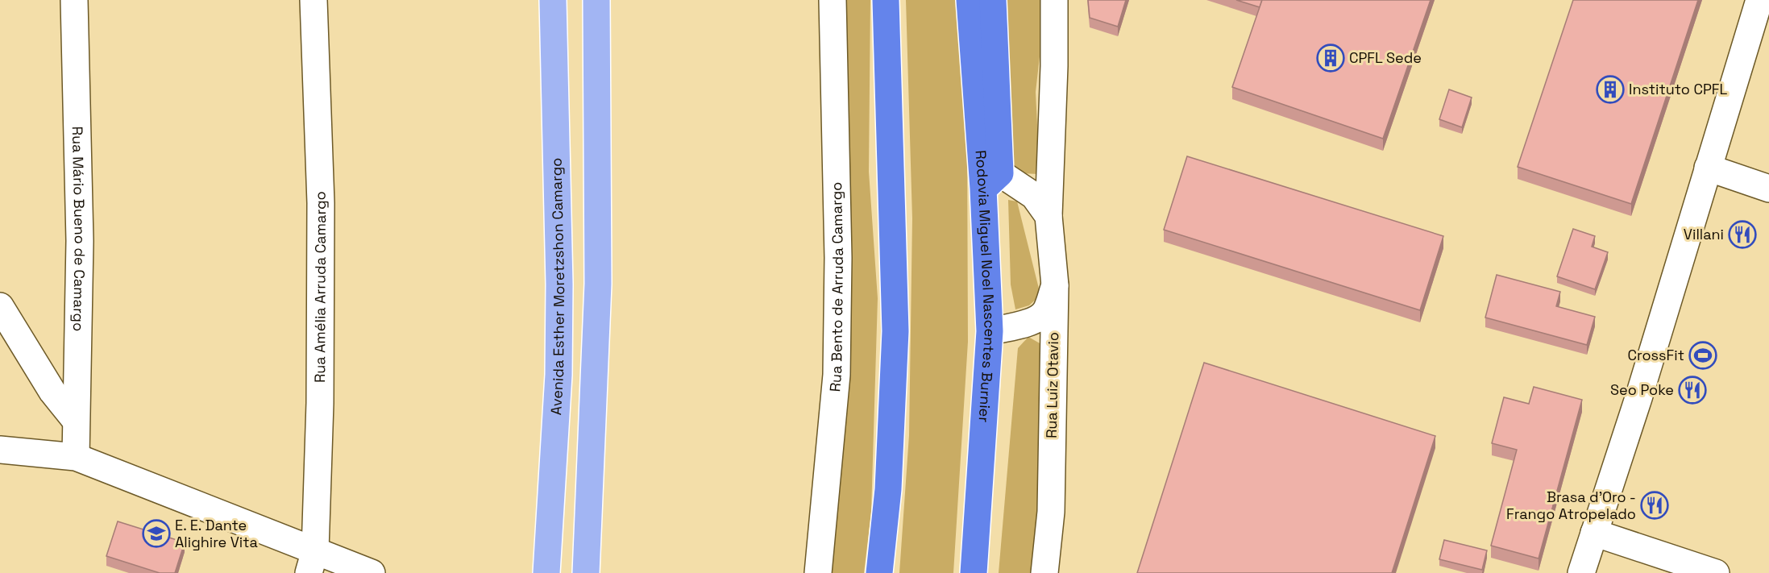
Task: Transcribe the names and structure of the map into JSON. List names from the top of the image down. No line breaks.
{"streets":{"highway":["Rodovia Miguel Noel Nascentes Burnier"],"main road":["Avenida Esther Moretzshon Camargo"],"street":["Rua Mário Bueno de Camargo","Rua Amélia Arruda Camargo","Rua Bento de Arruda Camargo","Rua Luiz Otavio"]},"crossings":[["Rodovia Miguel Noel Nascentes Burnier","Rua Luiz Otavio"]],"places":{"building":["CPFL Sede","Instituto CPFL"],"restaurant":["Villani","Seo Poke","Brasa d'Oro - Frango Atropelado"],"sports":["CrossFit"],"school or university":["E. E. Dante Alighire Vita"]}}
